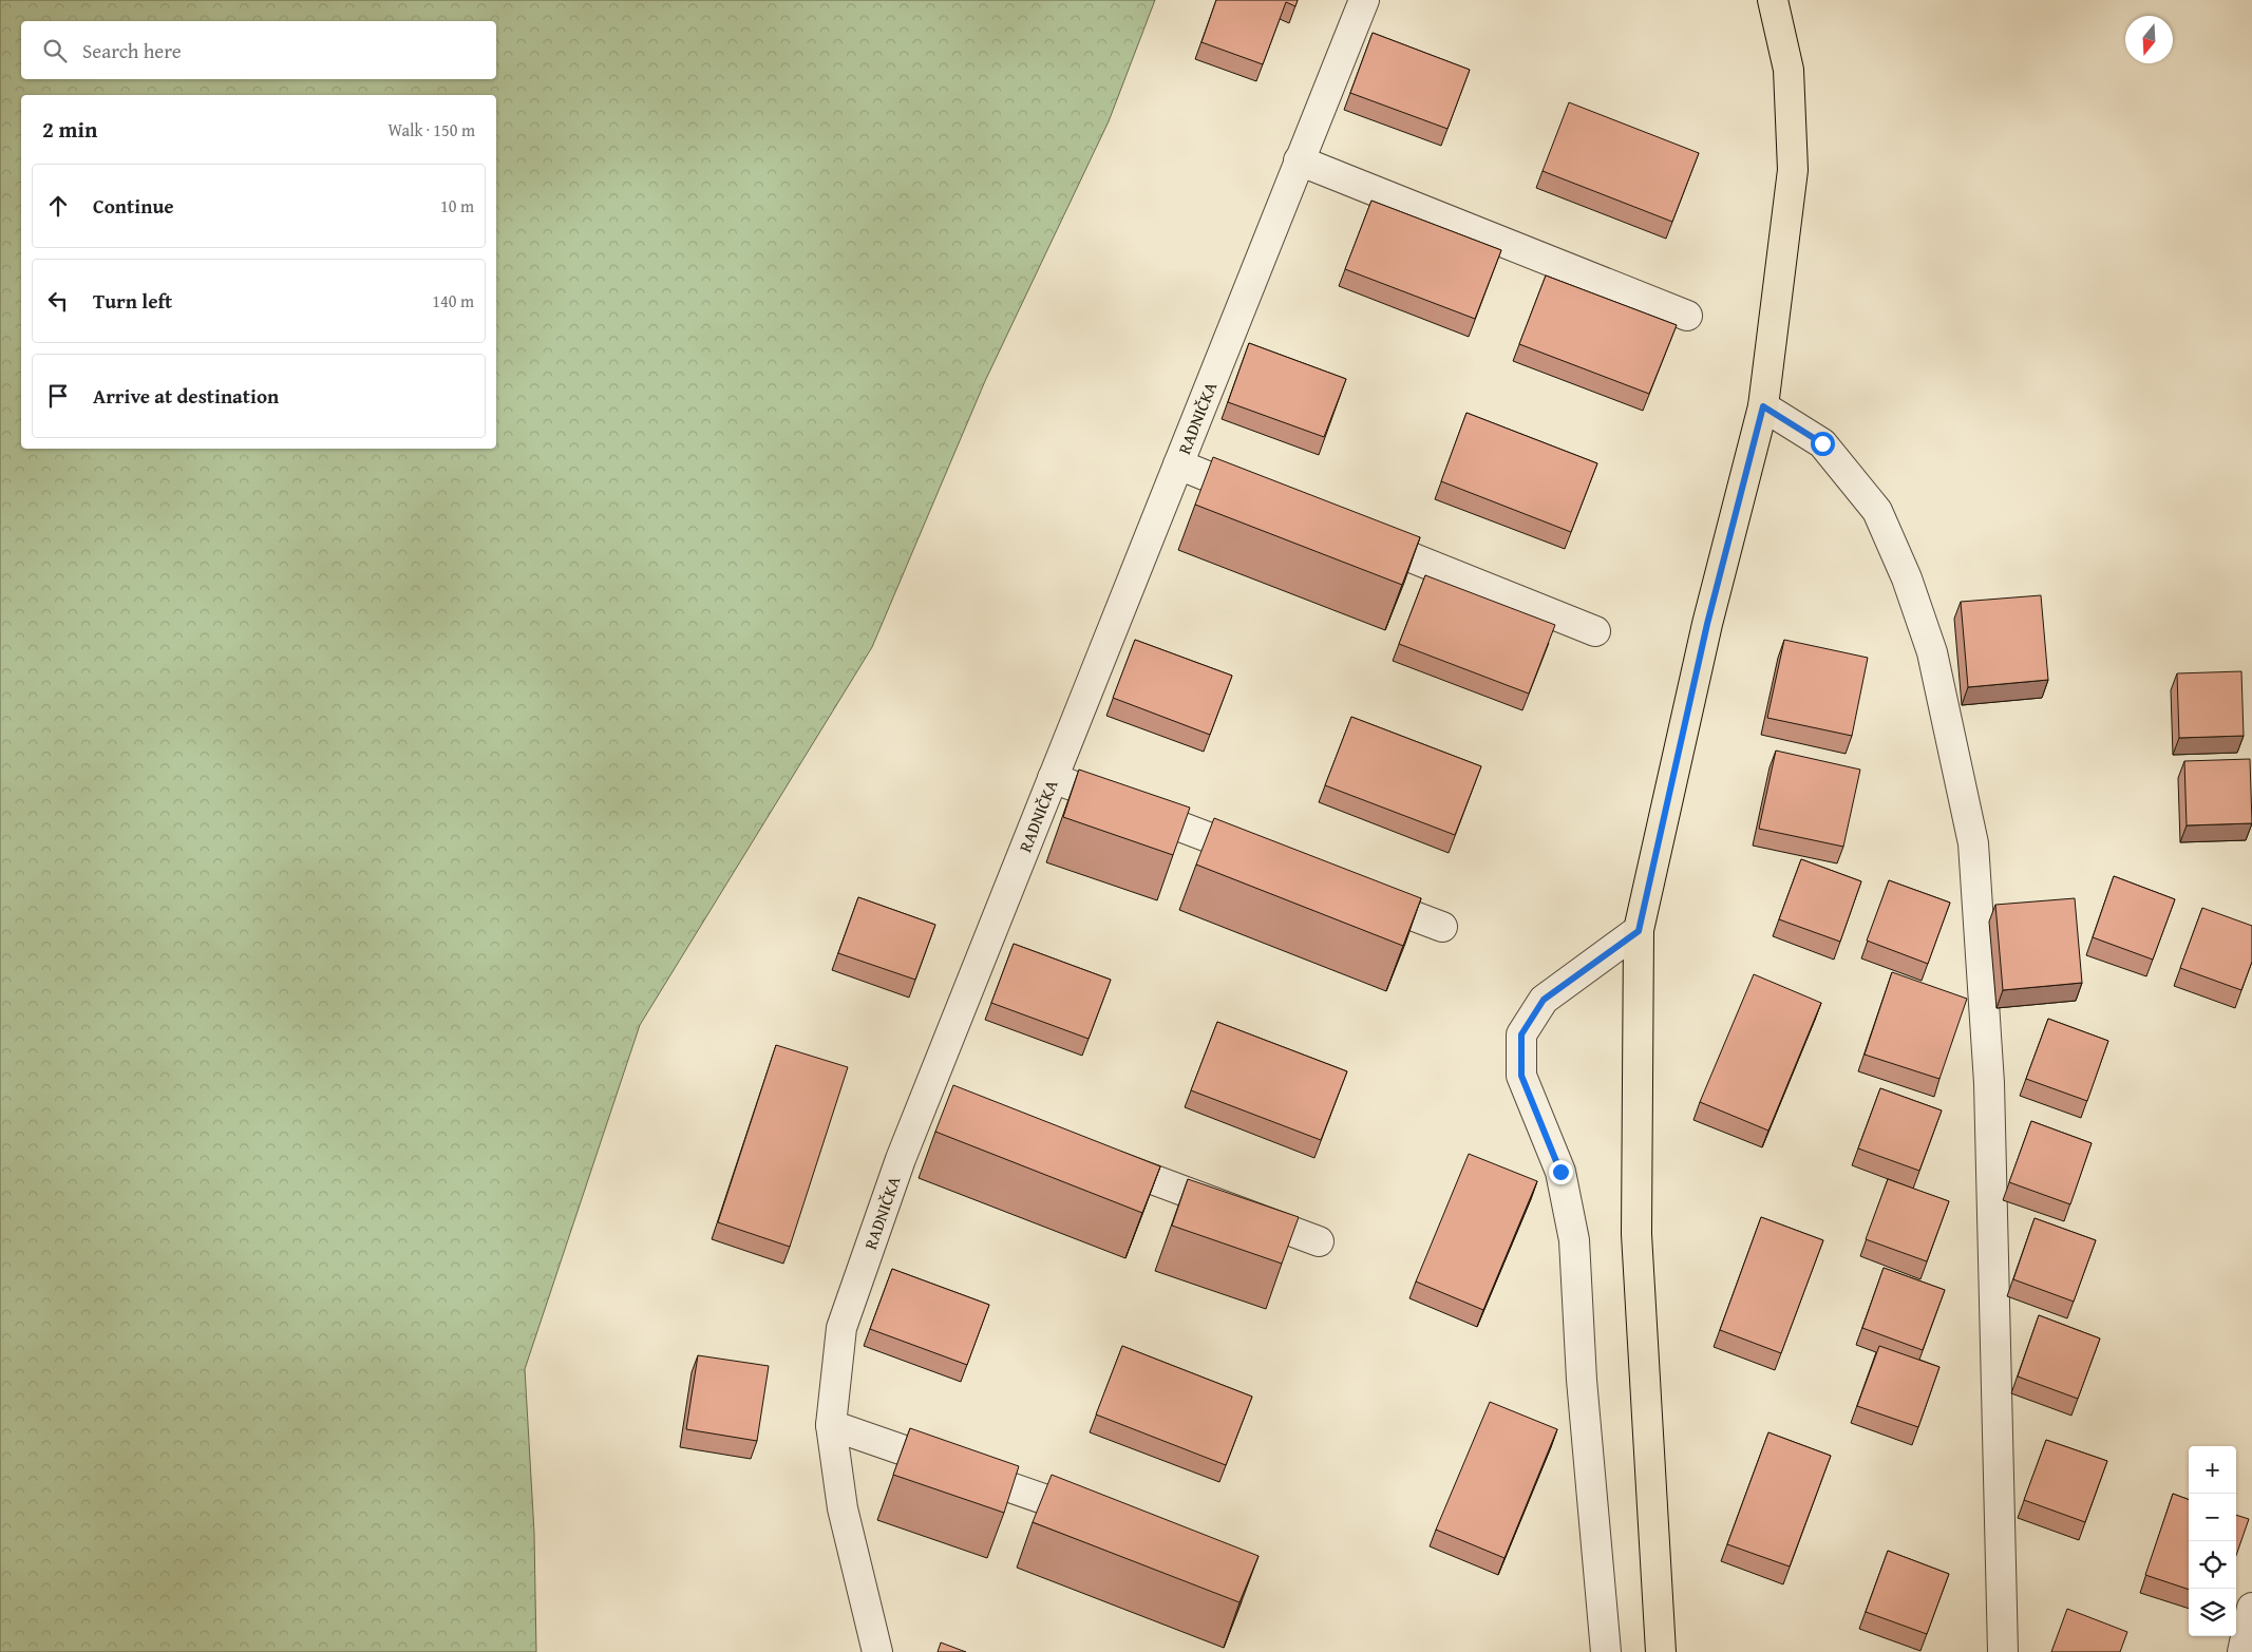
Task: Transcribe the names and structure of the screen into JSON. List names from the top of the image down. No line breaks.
{"streets":{"street":["RADNIČKA"]},"north":"bottom","page":{"search":"Search here","heading":["2 min","Walk · 150 m"],"list":[["Continue","10 m"],["Turn left","140 m"],"Arrive at destination"],"map_buttons":["+","−"]}}
